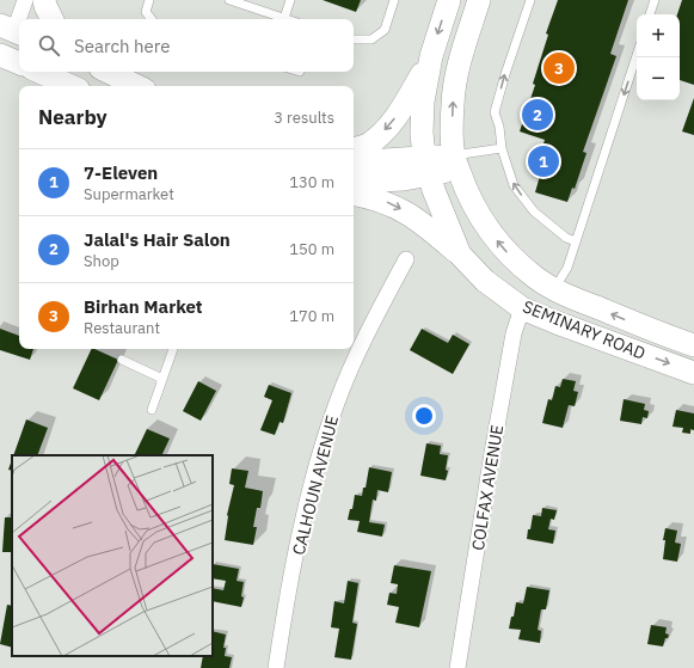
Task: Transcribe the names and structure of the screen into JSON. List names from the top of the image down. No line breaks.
{"streets":{"main road":["SEMINARY ROAD"],"street":["CALHOUN AVENUE","COLFAX AVENUE"]},"crossings":[["SEMINARY ROAD","COLFAX AVENUE"]],"page":{"map_buttons":["+","−"],"search":"Search here","pins":["3","2","1"],"heading":["Nearby","3 results"],"list":[{"mark":"1","name":"7-Eleven","note":"Supermarket","value":"130 m"},{"mark":"2","name":"Jalal's Hair Salon","note":"Shop","value":"150 m"},{"mark":"3","name":"Birhan Market","note":"Restaurant","value":"170 m"}]}}
